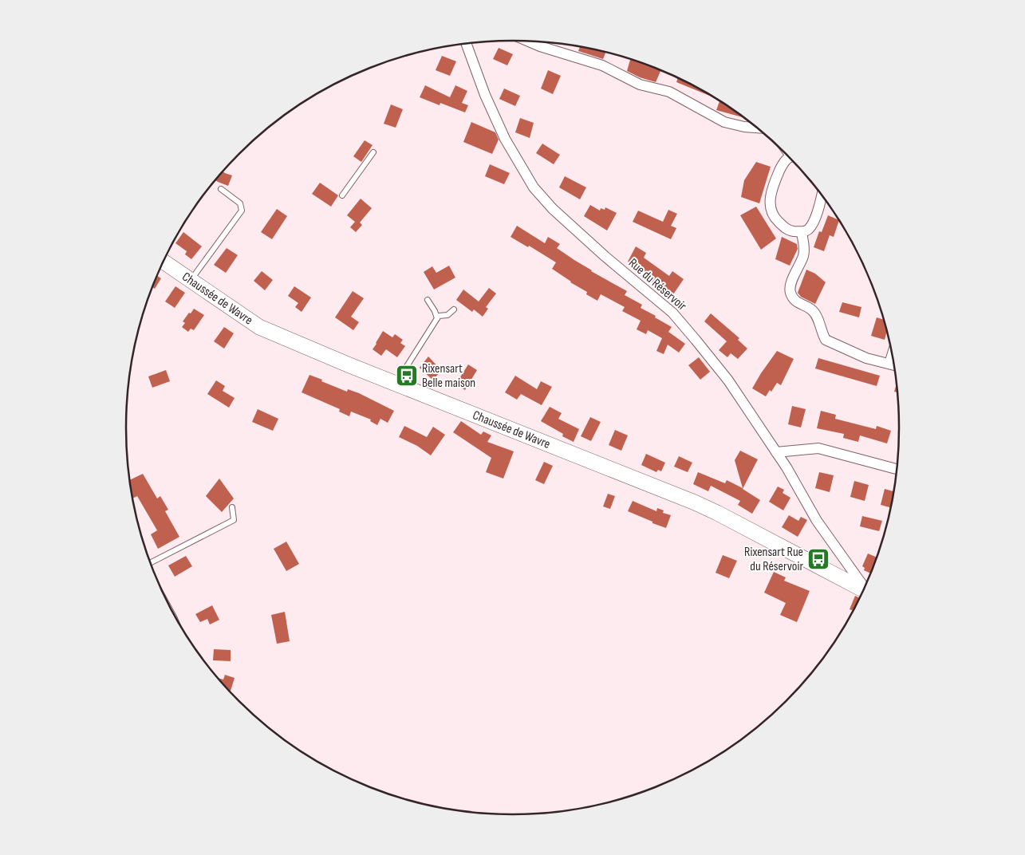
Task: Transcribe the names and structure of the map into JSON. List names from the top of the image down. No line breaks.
{"streets":{"street":["Rue du Réservoir","Chaussée de Wavre"]},"places":{"bus stop":["Rixensart Belle maison","Rixensart Rue du Réservoir"]}}
